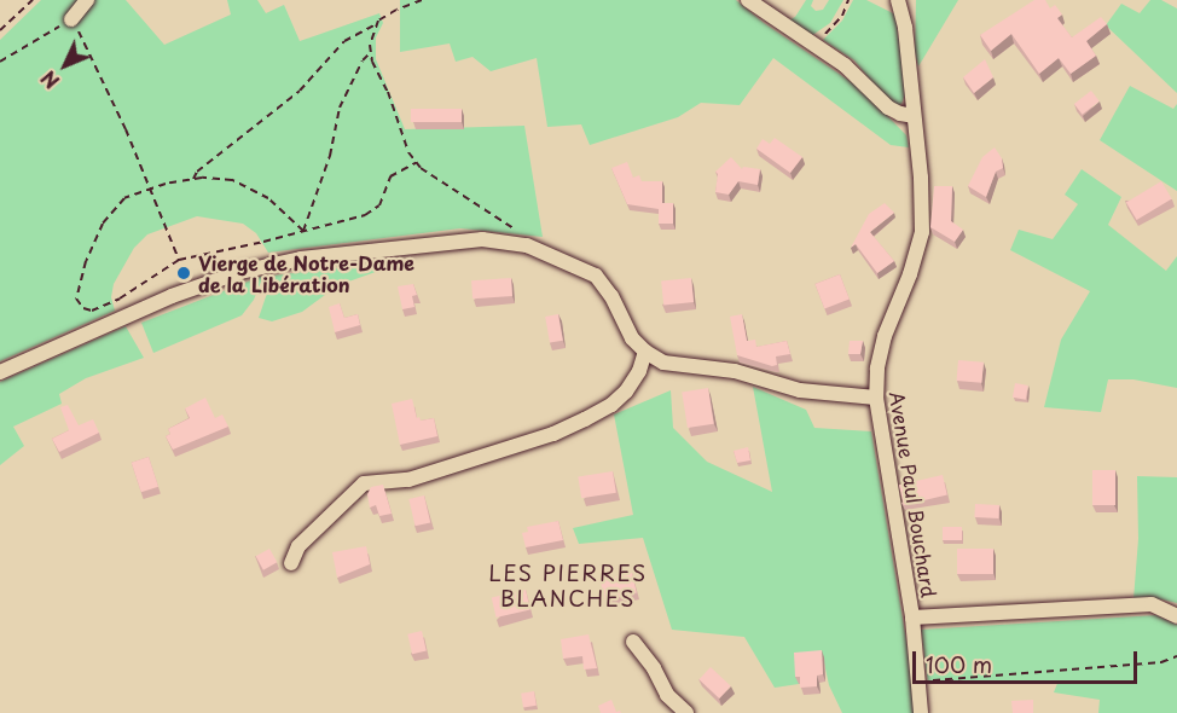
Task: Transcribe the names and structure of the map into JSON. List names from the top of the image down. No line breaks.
{"streets":{"street":["Avenue Paul Bouchard"]},"districts":["LES PIERRES BLANCHES"],"places":["Vierge de Notre-Dame de la Libération"],"scale_bar":"100 m","north":"bottom left"}
